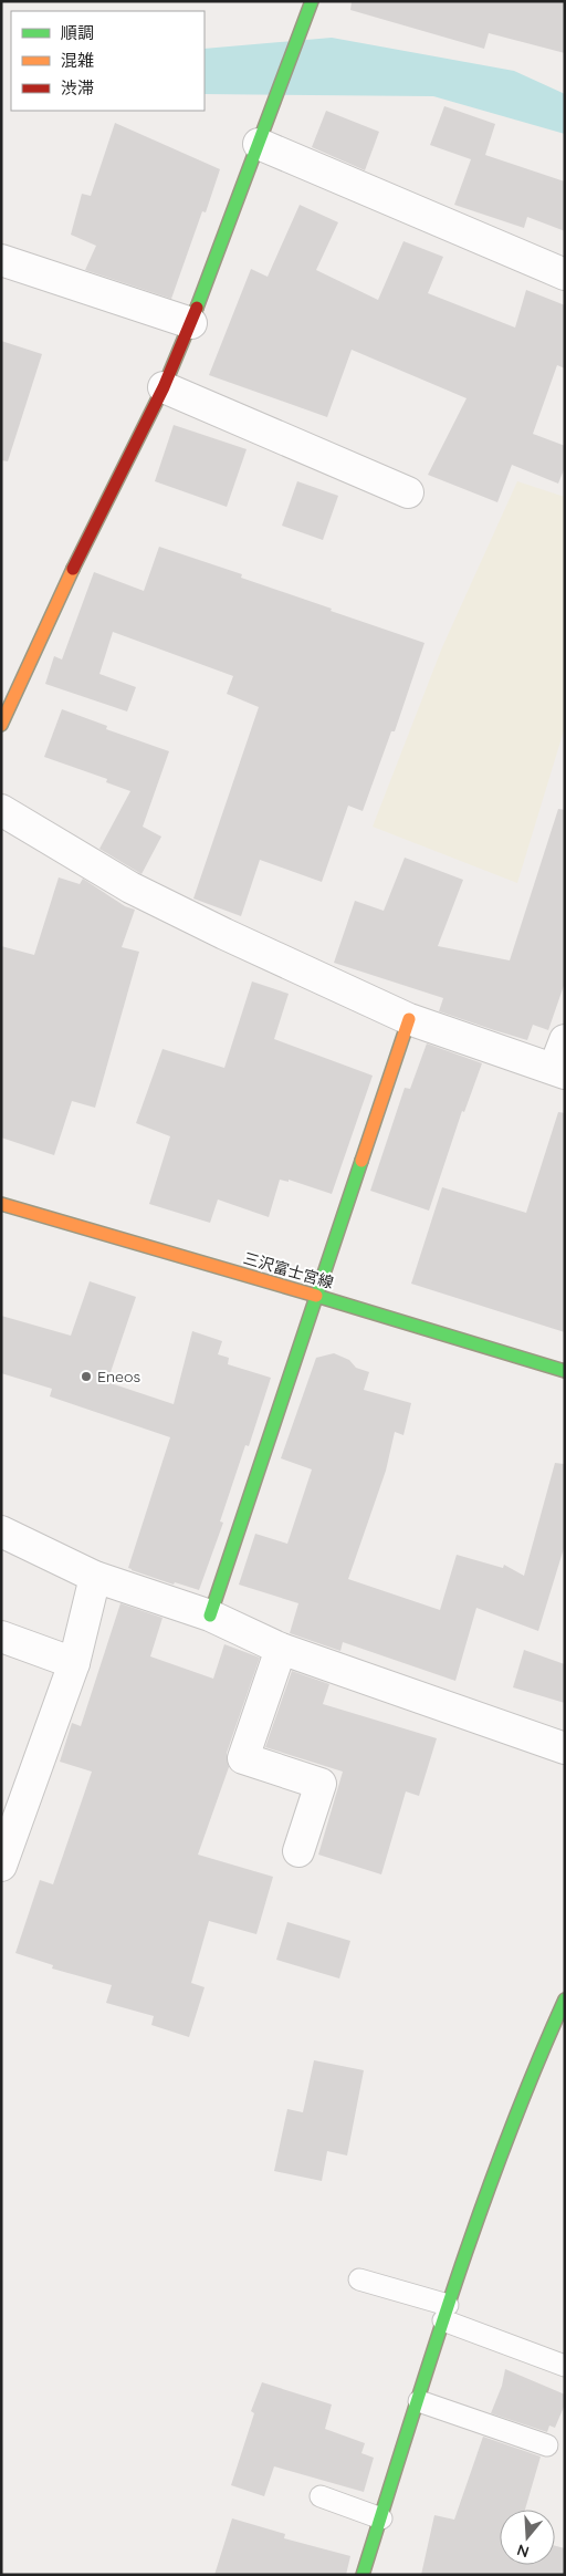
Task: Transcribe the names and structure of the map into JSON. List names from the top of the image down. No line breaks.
{"streets":{"street":["三沢富士宮線"]},"places":["Eneos"],"legend":["順調","混雑","渋滞"],"north":"bottom"}
